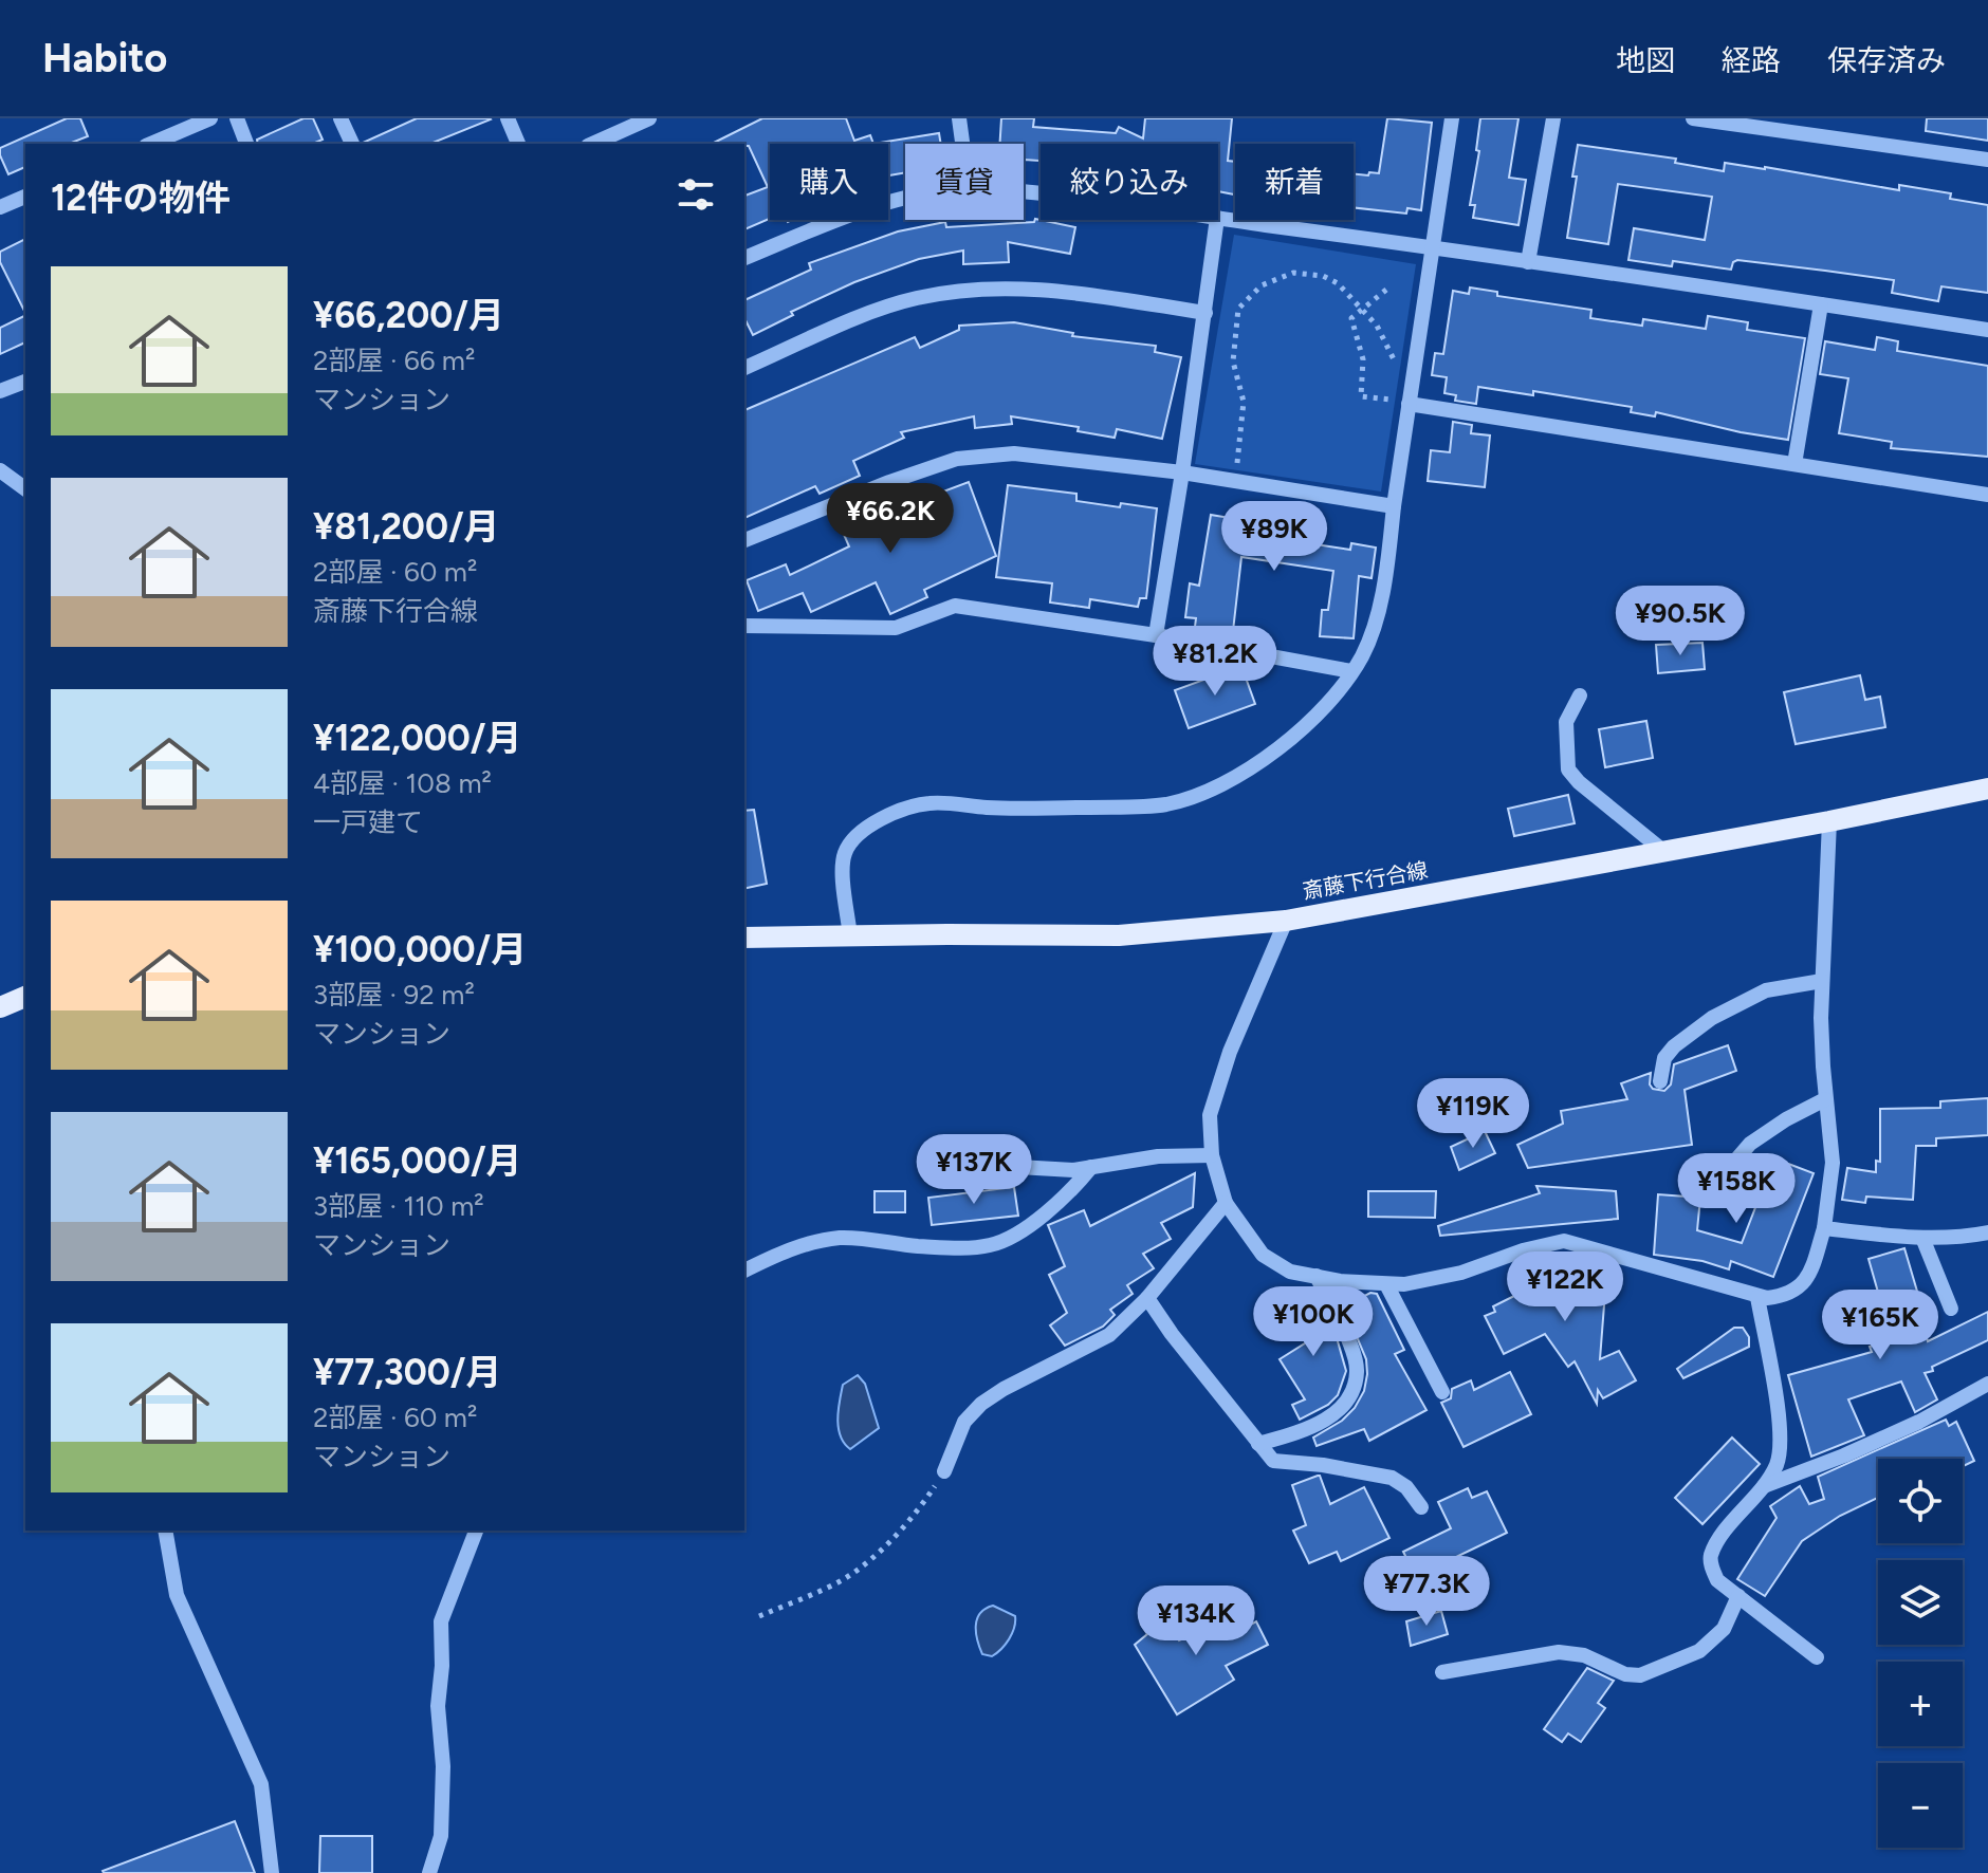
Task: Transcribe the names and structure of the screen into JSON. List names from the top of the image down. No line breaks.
{"streets":{"main road":["斎藤下行合線"]},"page":{"header":"Habito","nav":["地図","経路","保存済み"],"chip":["購入","賃貸","絞り込み","新着"],"heading":"12件の物件","list":[{"name":"¥66,200/月","note":"2部屋 · 66 m² · マンション"},{"name":"¥81,200/月","note":"2部屋 · 60 m² · 斎藤下行合線"},{"name":"¥122,000/月","note":"4部屋 · 108 m² · 一戸建て"},{"name":"¥100,000/月","note":"3部屋 · 92 m² · マンション"},{"name":"¥165,000/月","note":"3部屋 · 110 m² · マンション"},{"name":"¥77,300/月","note":"2部屋 · 60 m² · マンション"}],"price":["¥66.2K","¥89K","¥90.5K","¥81.2K","¥119K","¥137K","¥158K","¥122K","¥100K","¥165K","¥77.3K","¥134K"],"map_buttons":["+","−"]}}
